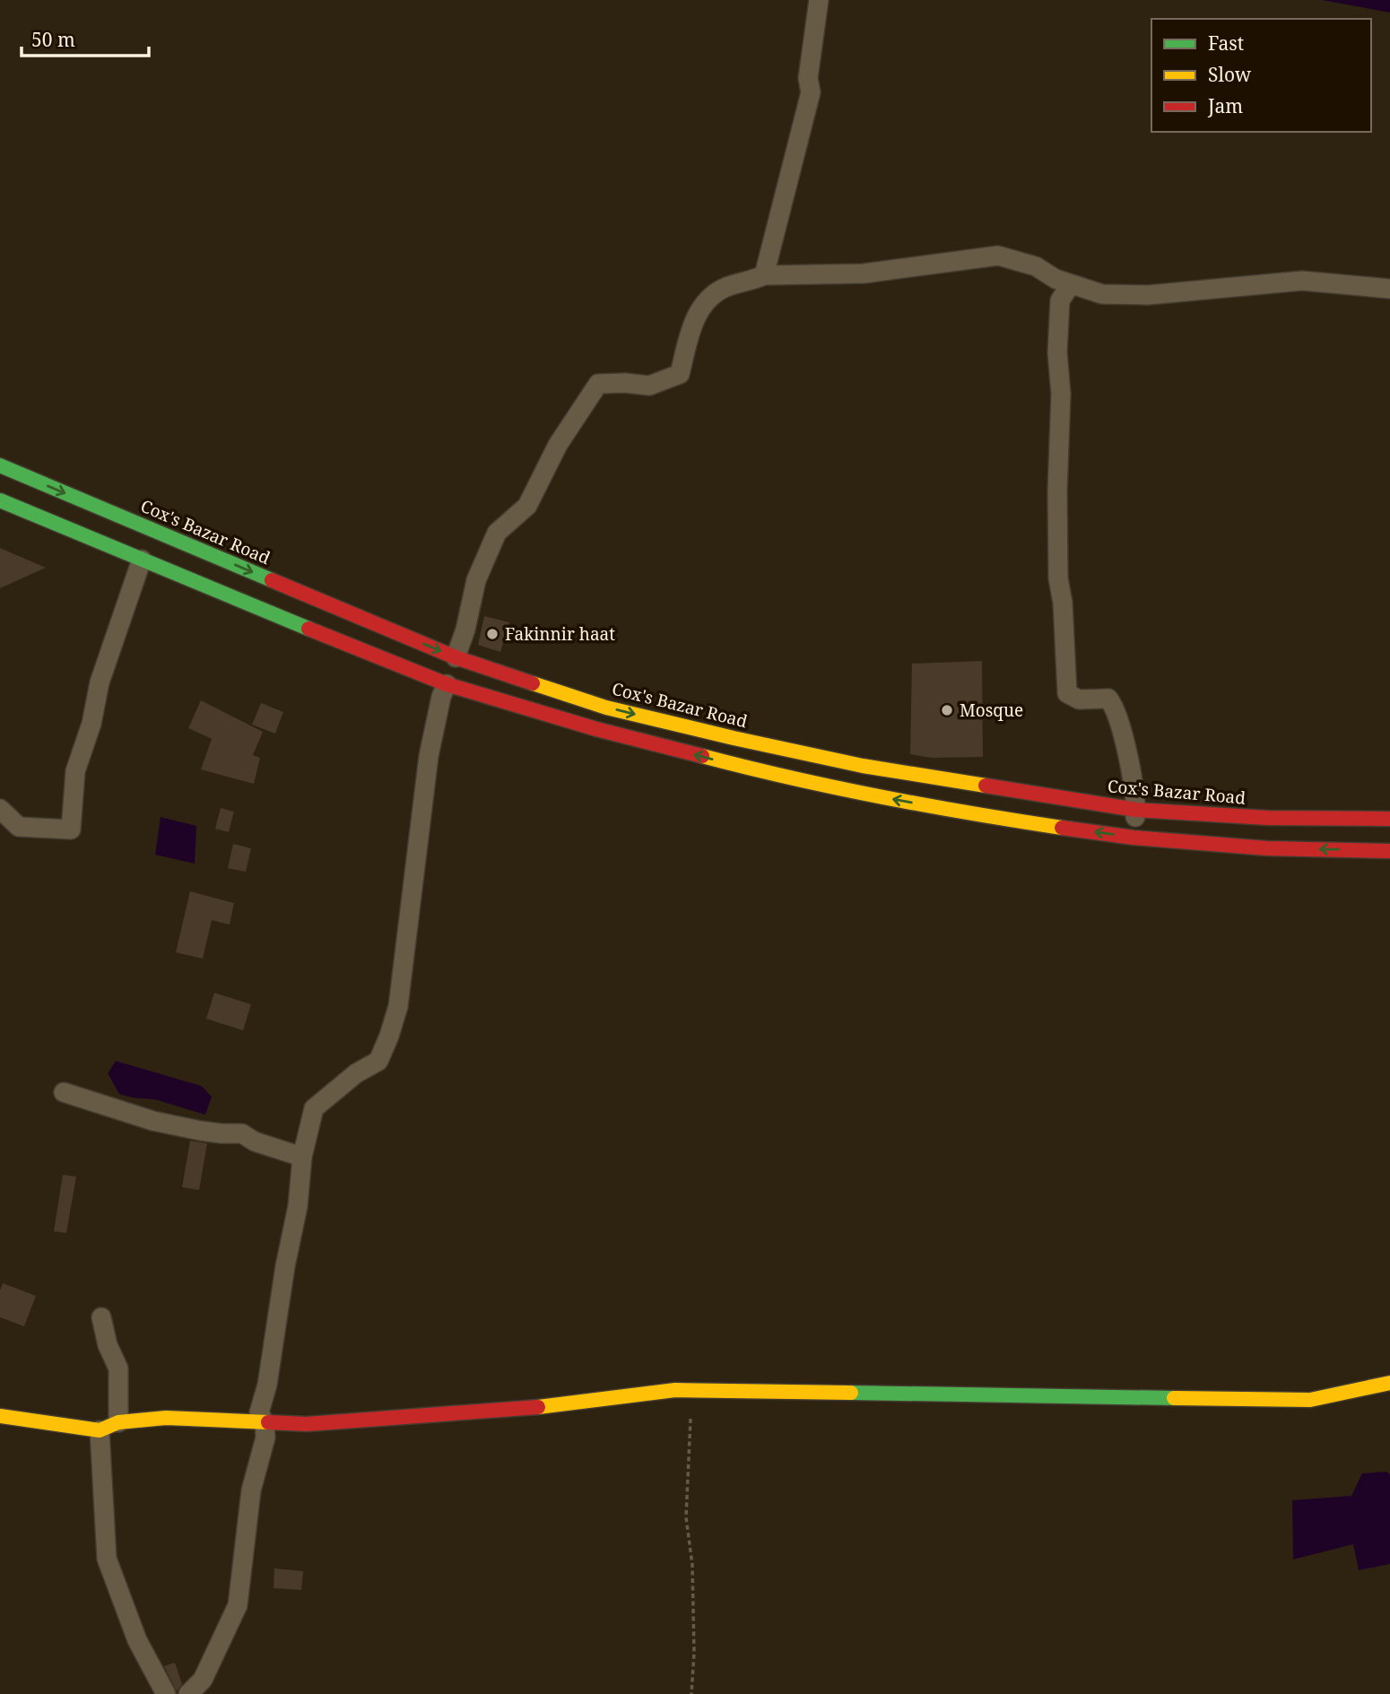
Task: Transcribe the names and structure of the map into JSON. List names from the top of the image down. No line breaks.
{"streets":{"main road":["Cox's Bazar Road"]},"places":["Fakinnir haat","Mosque"],"legend":["Fast","Slow","Jam"],"scale_bar":"50 m"}
